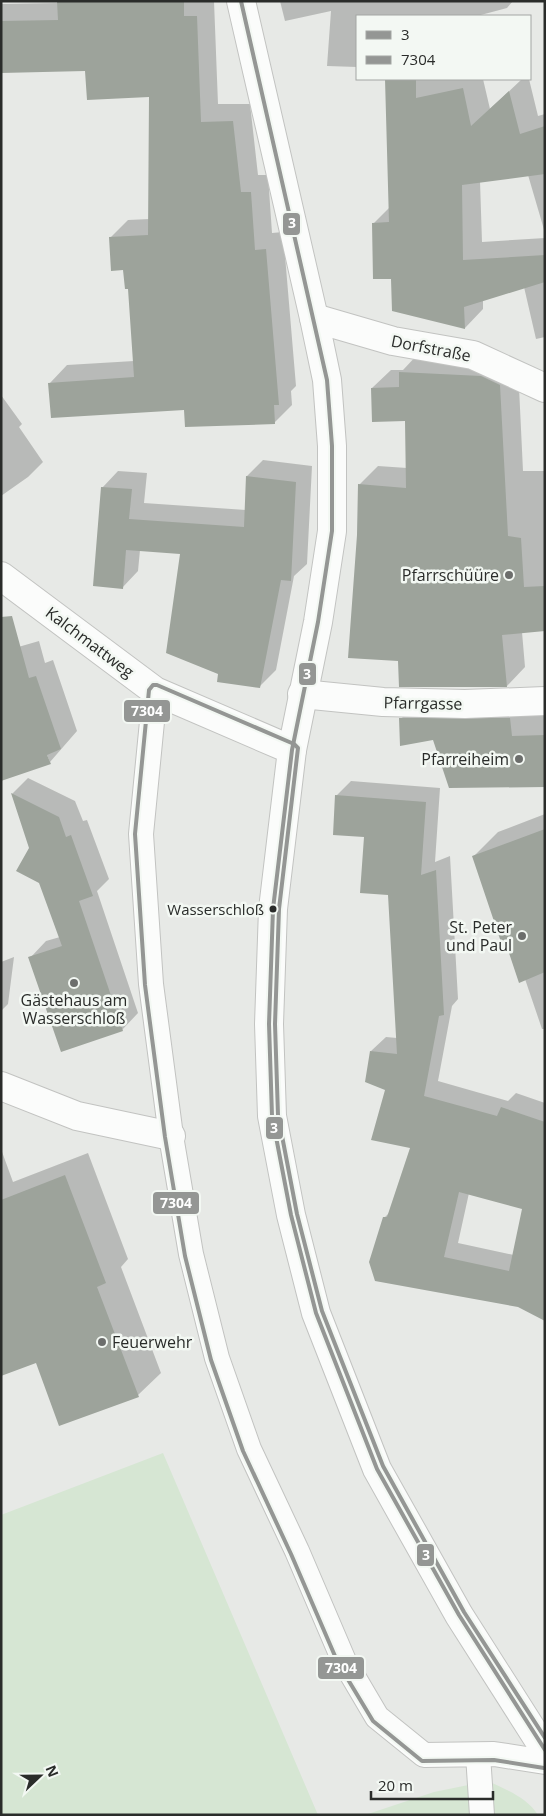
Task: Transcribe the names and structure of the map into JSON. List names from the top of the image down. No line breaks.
{"streets":{"street":["Dorfstraße","Kalchmattweg","Pfarrgasse"]},"places":["Pfarrschüüre","Pfarreiheim","Wasserschloß","St. Peter und Paul","Gästehaus am Wasserschloß","Feuerwehr"],"lines":["transit line 3","transit line 7304"],"legend":["3","7304"],"scale_bar":"20 m","north":"right"}
